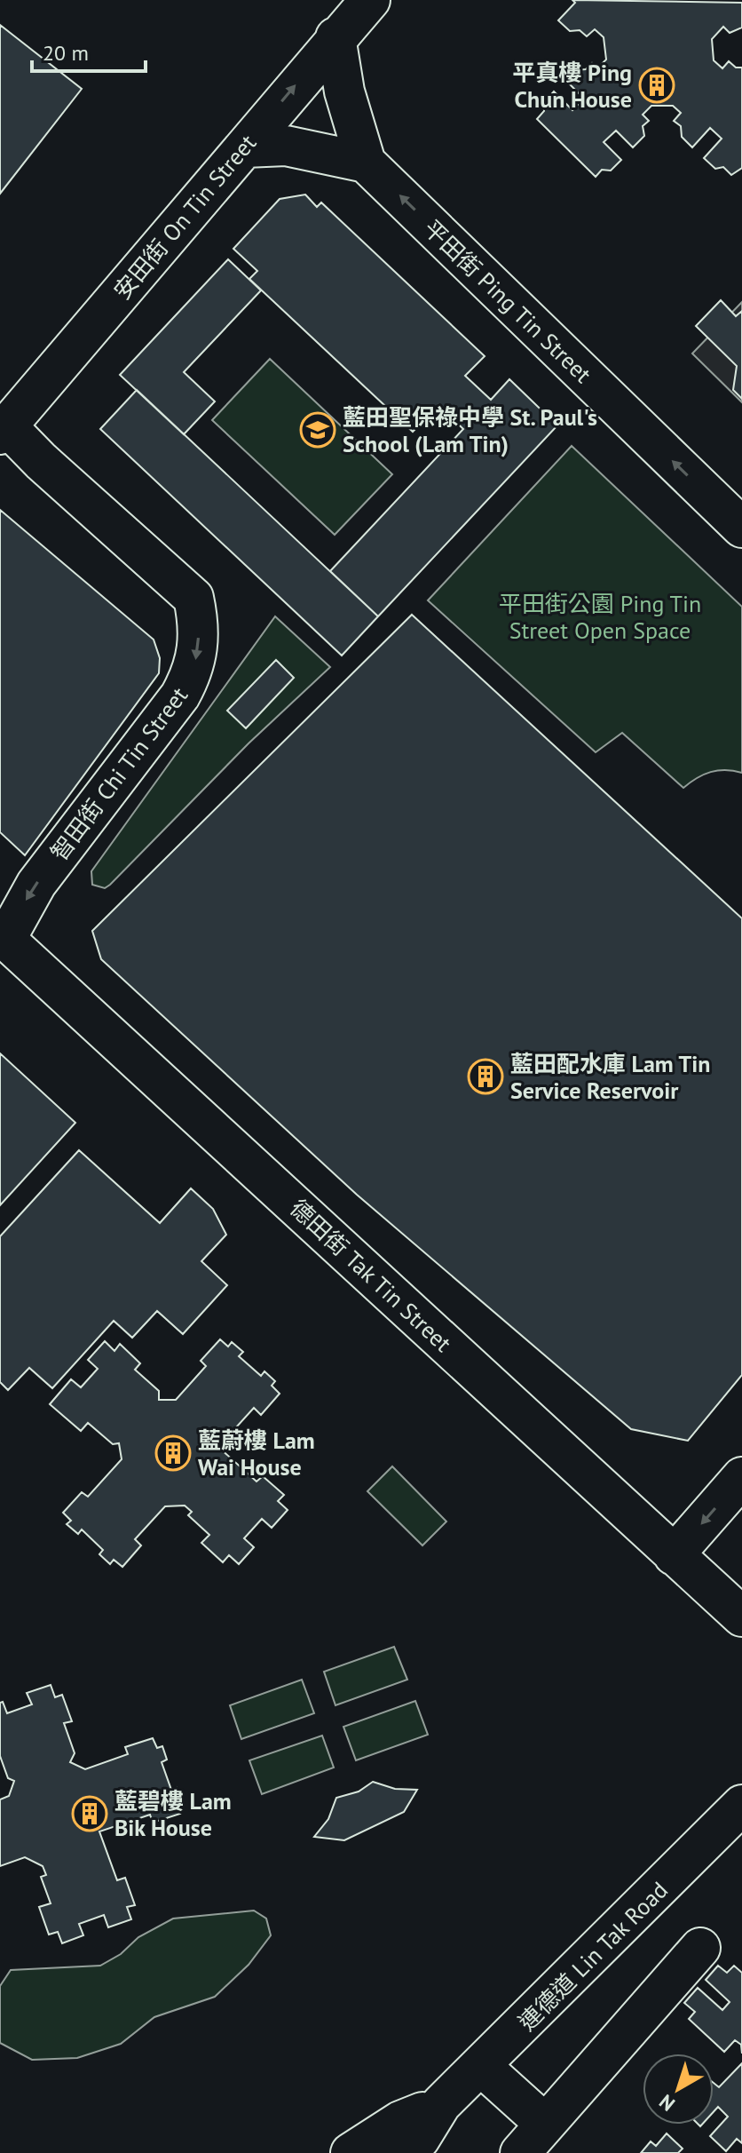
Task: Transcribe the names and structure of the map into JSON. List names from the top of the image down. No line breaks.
{"streets":{"street":["安田街 On Tin Street","平田街 Ping Tin Street","智田街 Chi Tin Street","德田街 Tak Tin Street","連德道 Lin Tak Road"]},"crossings":[["安田街 On Tin Street","平田街 Ping Tin Street"],["安田街 On Tin Street","智田街 Chi Tin Street"],["智田街 Chi Tin Street","德田街 Tak Tin Street"]],"one_way":["平田街 Ping Tin Street"],"parks":["平田街公園 Ping Tin Street Open Space"],"places":{"building":["平真樓 Ping Chun House","藍田配水庫 Lam Tin Service Reservoir","藍蔚樓 Lam Wai House","藍碧樓 Lam Bik House"],"school or university":["藍田聖保祿中學 St. Paul's School (Lam Tin)"]},"scale_bar":"20 m","north":"bottom left"}
